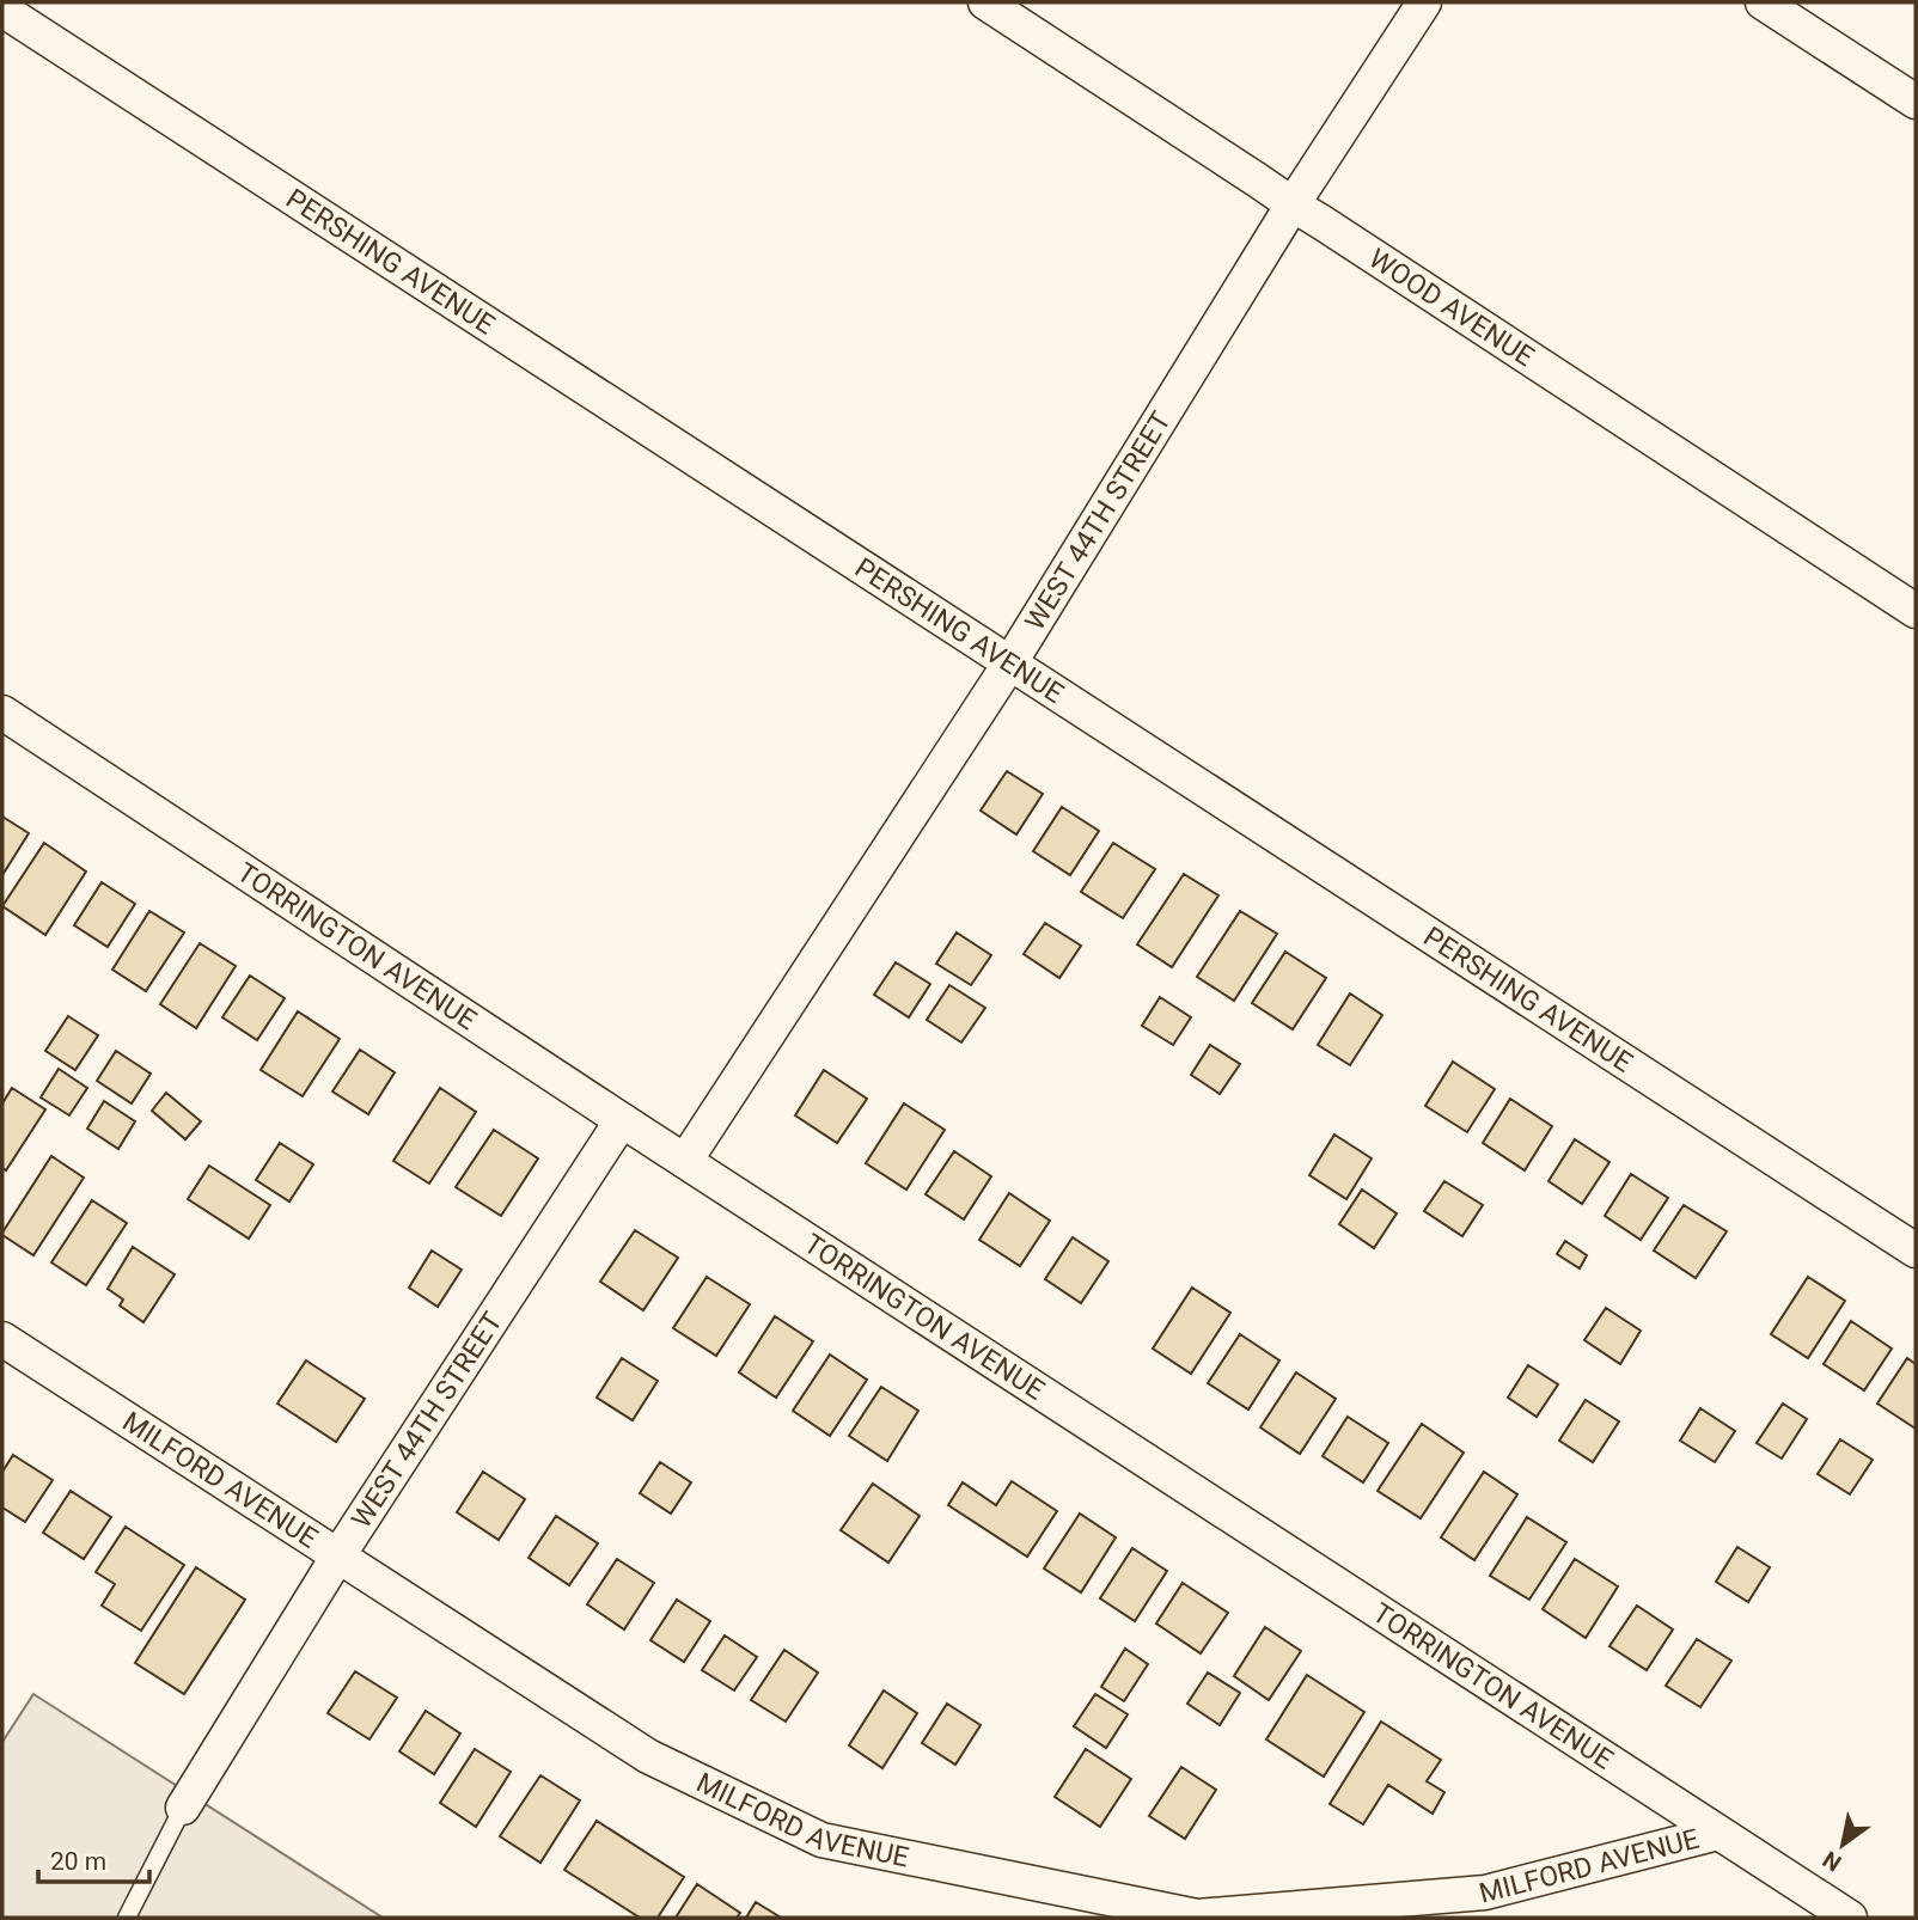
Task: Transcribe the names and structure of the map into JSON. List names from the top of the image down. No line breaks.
{"streets":{"street":["PERSHING AVENUE","WOOD AVENUE","WEST 44TH STREET","TORRINGTON AVENUE","MILFORD AVENUE"]},"crossings":[["PERSHING AVENUE","WEST 44TH STREET"],["WOOD AVENUE","WEST 44TH STREET"],["WEST 44TH STREET","TORRINGTON AVENUE"],["WEST 44TH STREET","MILFORD AVENUE"],["TORRINGTON AVENUE","MILFORD AVENUE"]],"scale_bar":"20 m","north":"bottom left"}
